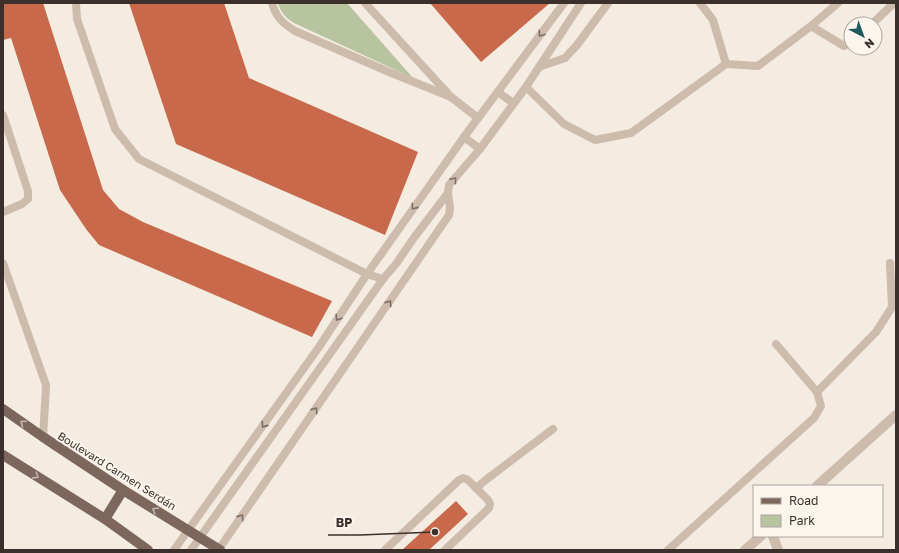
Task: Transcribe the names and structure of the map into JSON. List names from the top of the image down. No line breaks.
{"streets":{"main road":["Boulevard Carmen Serdán"]},"places":["BP"],"legend":["Road","Park"],"north":"bottom right"}
